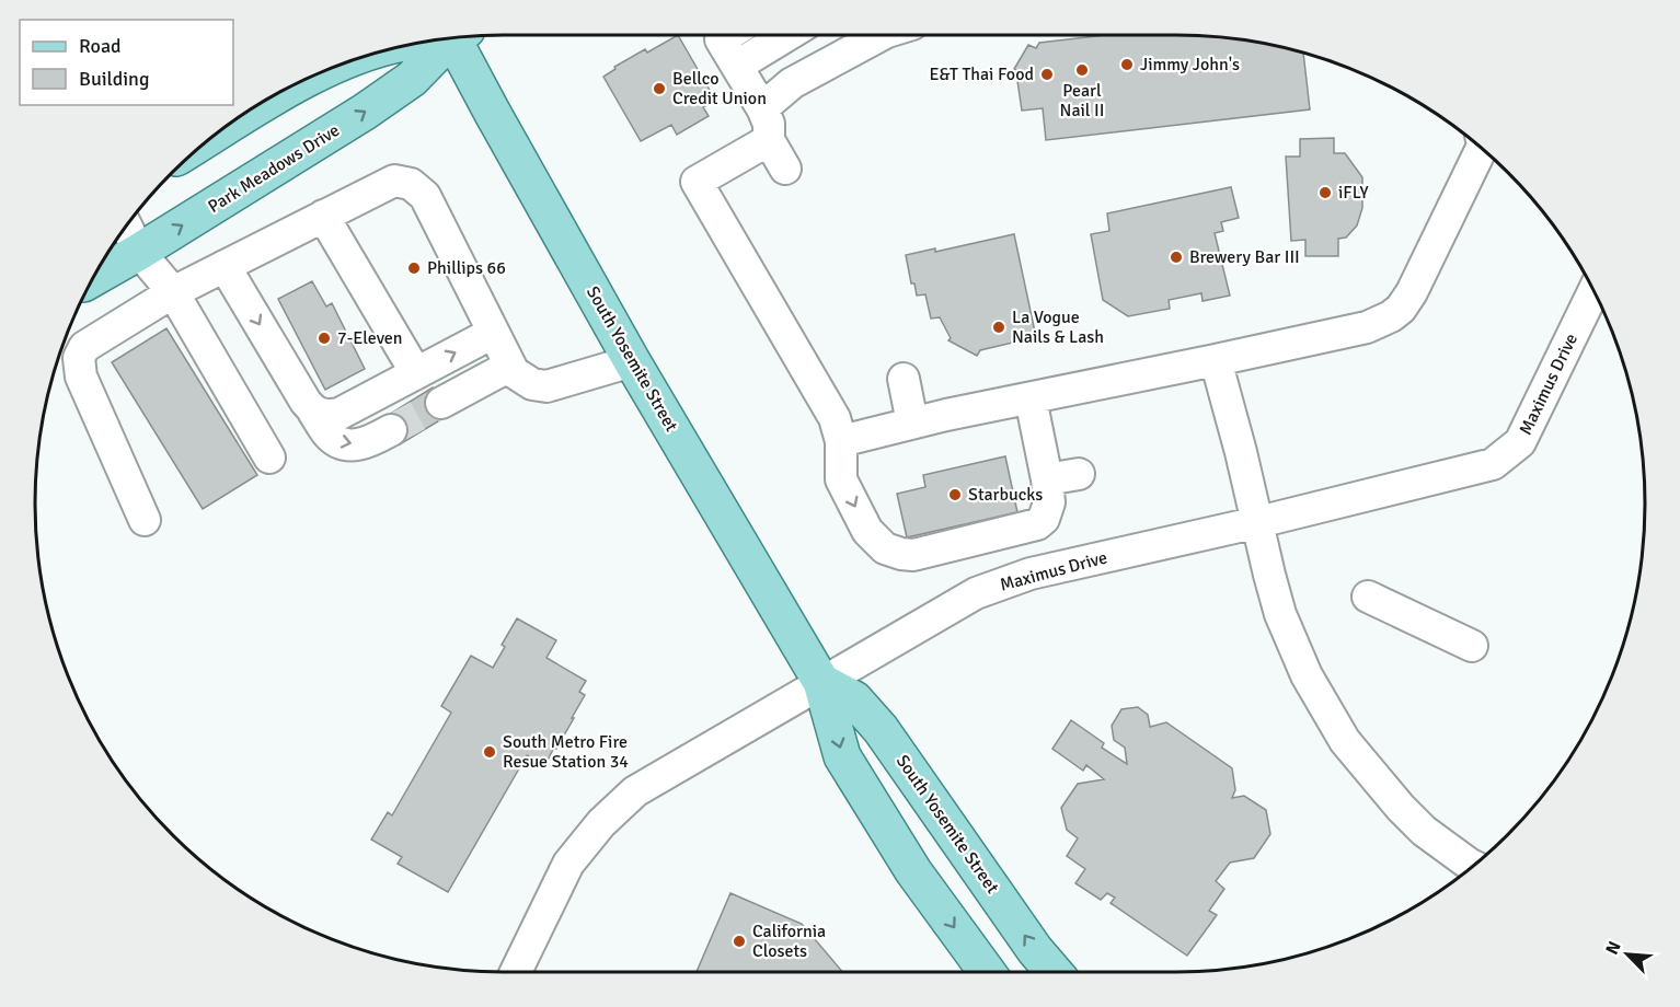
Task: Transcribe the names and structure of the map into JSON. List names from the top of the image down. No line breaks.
{"streets":{"main road":["Park Meadows Drive","South Yosemite Street"],"street":["Maximus Drive"]},"crossings":[["South Yosemite Street","Maximus Drive"]],"places":["Jimmy John's","Pearl Nail II","E&T Thai Food","Bellco Credit Union","iFLY","Brewery Bar III","Phillips 66","La Vogue Nails & Lash","7-Eleven","Starbucks","South Metro Fire Resue Station 34","California Closets"],"legend":["Road","Building"],"north":"top left"}
